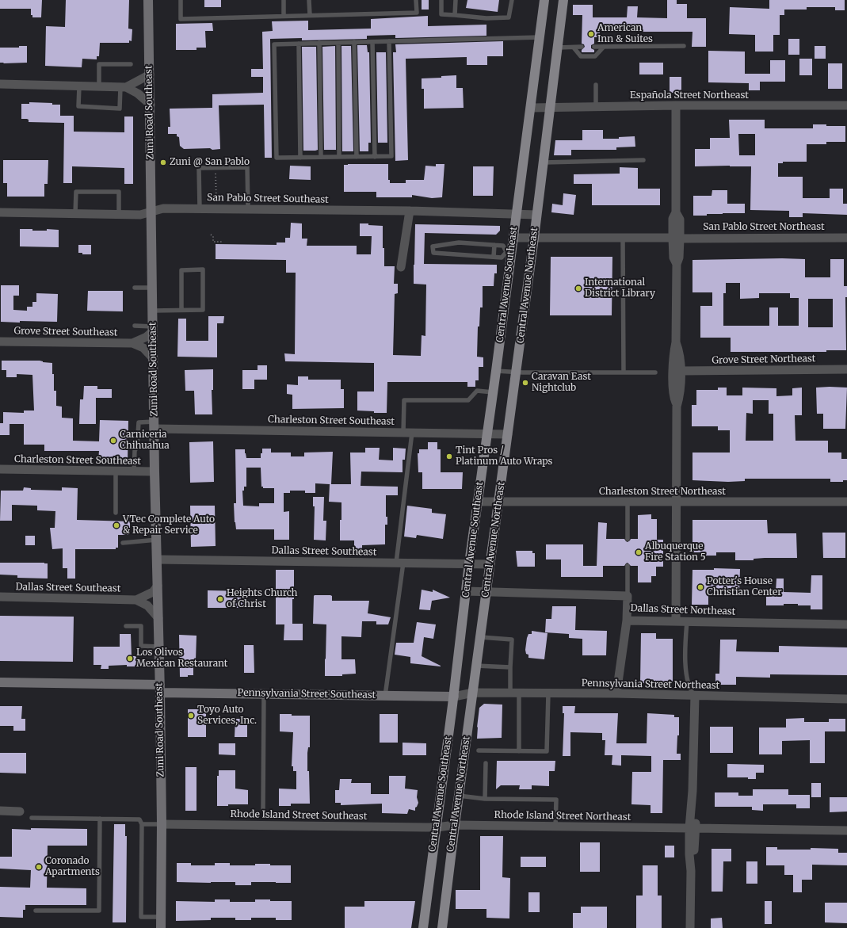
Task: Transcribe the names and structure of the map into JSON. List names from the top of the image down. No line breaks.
{"streets":{"main road":["Central Avenue Southeast","Central Avenue Northeast"],"street":["Española Street Northeast","Zuni Road Southeast","San Pablo Street Southeast","San Pablo Street Northeast","Grove Street Southeast","Grove Street Northeast","Charleston Street Southeast","Charleston Street Northeast","Dallas Street Southeast","Dallas Street Northeast","Pennsylvania Street Northeast","Pennsylvania Street Southeast","Rhode Island Street Southeast","Rhode Island Street Northeast"]},"crossings":[["Española Street Northeast","Central Avenue Southeast"],["Española Street Northeast","Central Avenue Northeast"],["Zuni Road Southeast","San Pablo Street Southeast"],["Zuni Road Southeast","Grove Street Southeast"],["Zuni Road Southeast","Charleston Street Southeast"],["Zuni Road Southeast","Dallas Street Southeast"],["Zuni Road Southeast","Pennsylvania Street Southeast"],["Zuni Road Southeast","Rhode Island Street Southeast"],["San Pablo Street Southeast","Central Avenue Southeast"],["San Pablo Street Southeast","Central Avenue Northeast"],["San Pablo Street Northeast","Central Avenue Southeast"],["San Pablo Street Northeast","Central Avenue Northeast"],["Central Avenue Southeast","Charleston Street Southeast"],["Central Avenue Southeast","Charleston Street Northeast"],["Central Avenue Southeast","Dallas Street Southeast"],["Central Avenue Southeast","Dallas Street Northeast"],["Central Avenue Southeast","Pennsylvania Street Northeast"],["Central Avenue Southeast","Pennsylvania Street Southeast"],["Central Avenue Southeast","Rhode Island Street Southeast"],["Central Avenue Southeast","Rhode Island Street Northeast"],["Central Avenue Northeast","Charleston Street Southeast"],["Central Avenue Northeast","Charleston Street Northeast"],["Central Avenue Northeast","Dallas Street Southeast"],["Central Avenue Northeast","Dallas Street Northeast"],["Central Avenue Northeast","Pennsylvania Street Northeast"],["Central Avenue Northeast","Rhode Island Street Northeast"],["Pennsylvania Street Northeast","Pennsylvania Street Southeast"],["Rhode Island Street Southeast","Rhode Island Street Northeast"]],"places":["American Inn & Suites","Zuni @ San Pablo","International District Library","Caravan East Nightclub","Carniceria Chihuahua","Tint Pros / Platinum Auto Wraps","VTec Complete Auto & Repair Service","Albuquerque Fire Station 5","Potter's House Christian Center","Heights Church of Christ","Los Olivos Mexican Restaurant","Toyo Auto Services, Inc.","Coronado Apartments"]}
